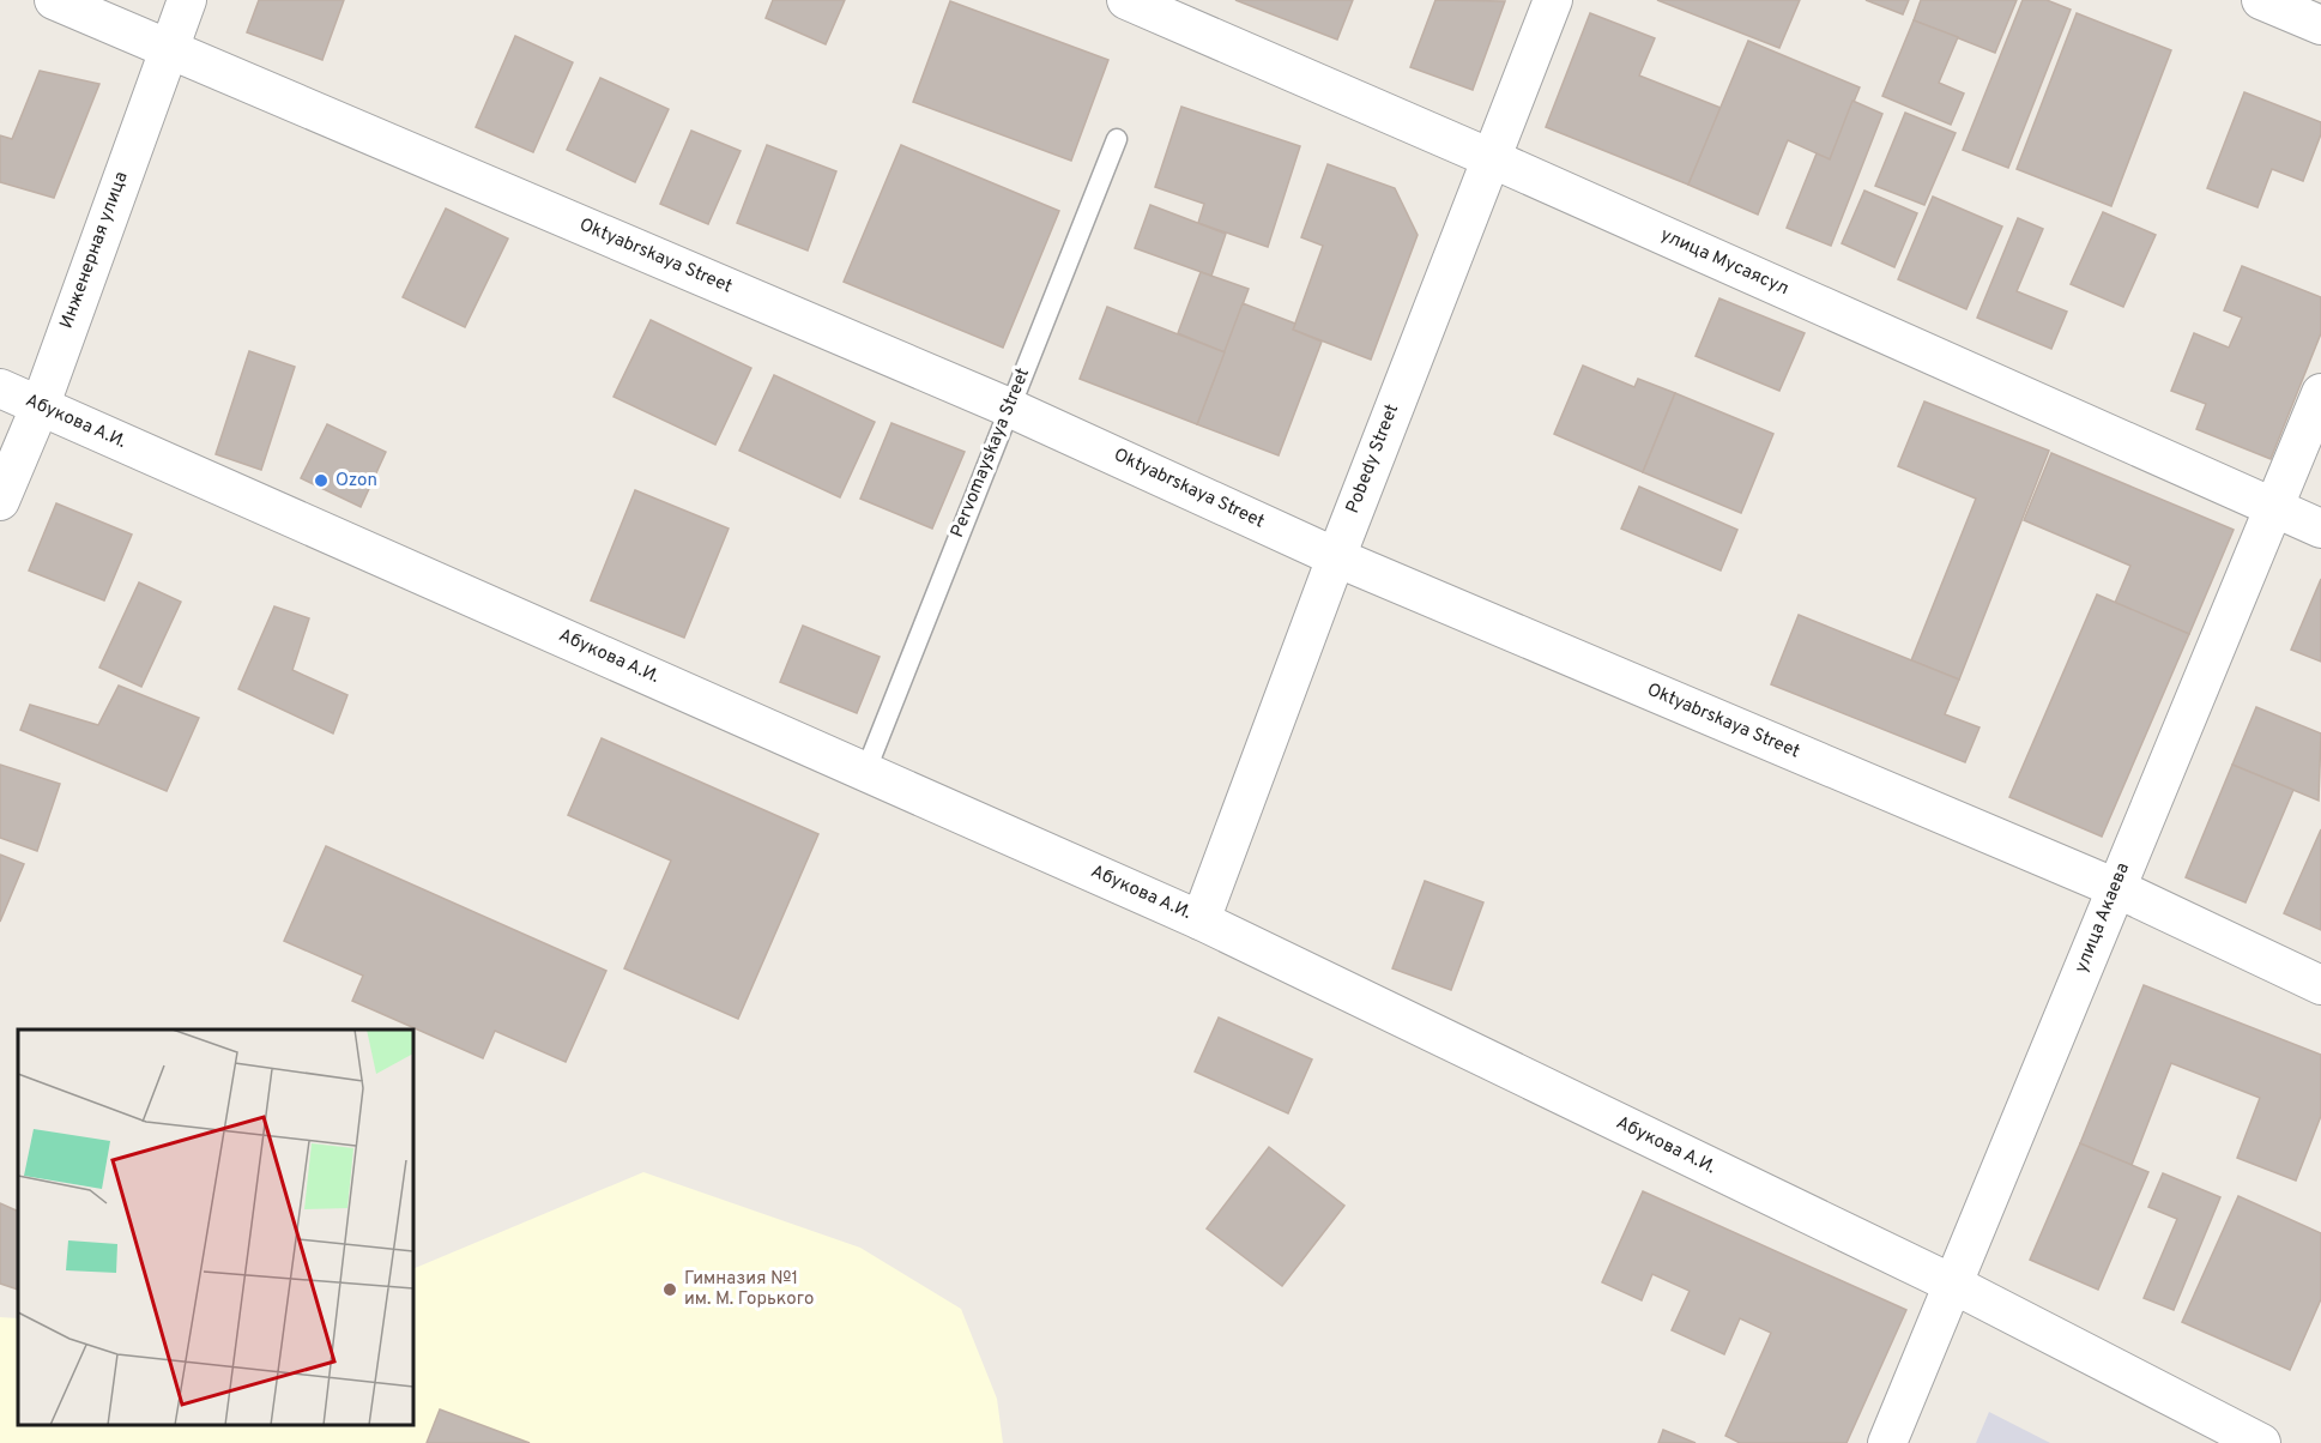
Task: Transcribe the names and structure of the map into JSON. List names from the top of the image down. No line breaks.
{"streets":{"street":["Инженерная улица","Oktyabrskaya Street","улица Мусаясул","Абукова А.И.","Pobedy Street","улица Акаева"],"lane":["Pervomayskaya Street"]},"crossings":[["Инженерная улица","Oktyabrskaya Street"],["Инженерная улица","Абукова А.И."],["Oktyabrskaya Street","Pervomayskaya Street"],["Oktyabrskaya Street","Pobedy Street"],["Oktyabrskaya Street","улица Акаева"],["улица Мусаясул","Pobedy Street"],["улица Мусаясул","улица Акаева"],["Абукова А.И.","Pervomayskaya Street"],["Абукова А.И.","Pobedy Street"],["Абукова А.И.","улица Акаева"]],"places":["Ozon","Гимназия №1 им. М. Горького"]}
